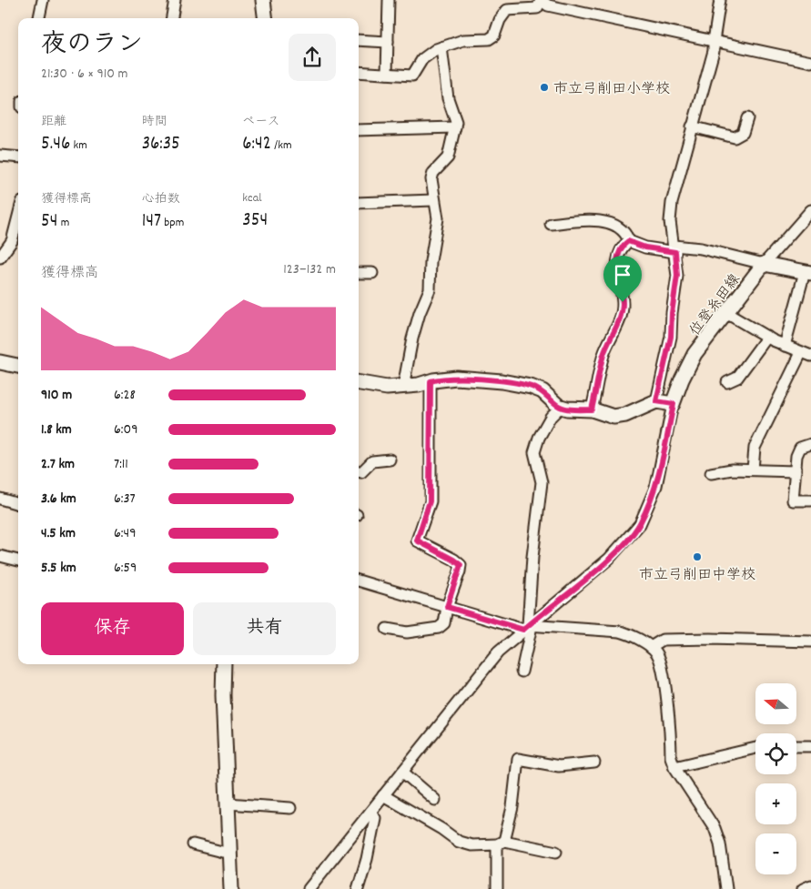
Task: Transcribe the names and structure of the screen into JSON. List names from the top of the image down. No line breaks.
{"streets":{"main road":["位登糸田線"]},"places":["市立弓削田小学校","市立弓削田中学校"],"north":"left","page":{"heading":["夜のラン","21:30 · 6 × 910 m"],"stats":[["距離","5.46 km"],["時間","36:35"],["ペース","6:42 /km"],["獲得標高","54 m"],["心拍数","147 bpm"],["kcal","354"]],"chart":["獲得標高","123–132 m"],"list":[{"name":"910 m","note":"6:28"},{"name":"1.8 km","note":"6:09"},{"name":"2.7 km","note":"7:11"},{"name":"3.6 km","note":"6:37"},{"name":"4.5 km","note":"6:49"},{"name":"5.5 km","note":"6:59"}],"buttons":["保存","共有"],"map_buttons":["+","−"]}}
